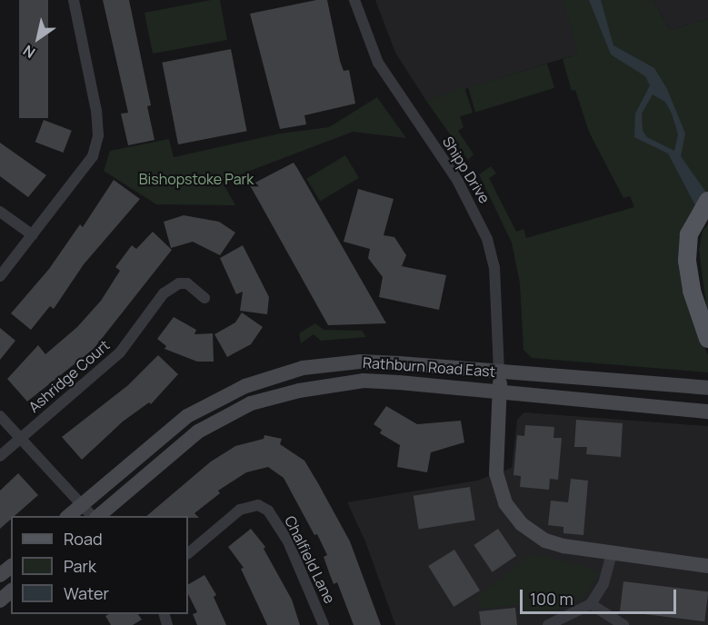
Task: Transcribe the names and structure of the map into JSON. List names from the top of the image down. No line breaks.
{"streets":{"street":["Shipp Drive","Rathburn Road East","Ashridge Court","Chalfield Lane"]},"crossings":[["Shipp Drive","Rathburn Road East"]],"parks":["Bishopstoke Park"],"legend":["Road","Park","Water"],"scale_bar":"100 m","north":"bottom left"}
